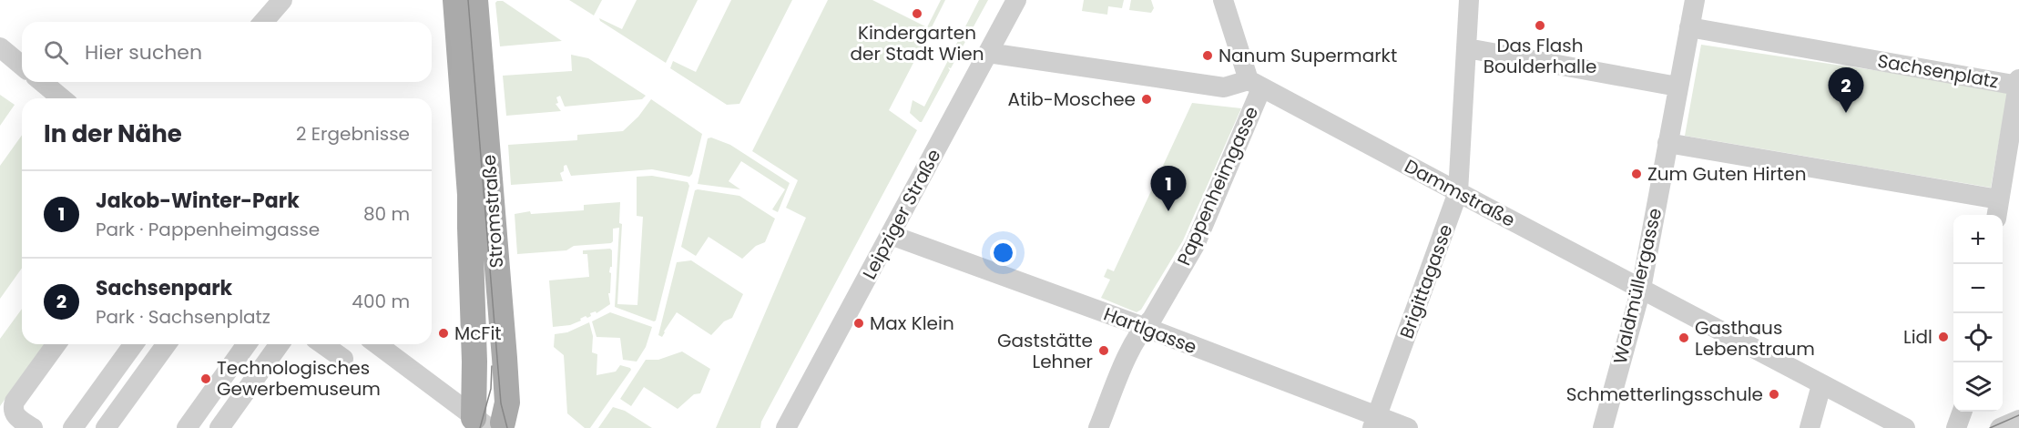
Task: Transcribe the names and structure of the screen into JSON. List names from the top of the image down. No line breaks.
{"streets":{"main road":["Stromstraße"],"street":["Sachsenplatz","Pappenheimgasse","Dammstraße","Leipziger Straße","Brigittagasse","Waldmüllergasse","Hartlgasse"]},"crossings":[["Sachsenplatz","Waldmüllergasse"],["Pappenheimgasse","Dammstraße"],["Pappenheimgasse","Hartlgasse"],["Dammstraße","Brigittagasse"],["Dammstraße","Waldmüllergasse"],["Leipziger Straße","Hartlgasse"],["Brigittagasse","Hartlgasse"]],"places":["Kindergarten der Stadt Wien","Das Flash Boulderhalle","Nanum Supermarkt","Atib-Moschee","Zum Guten Hirten","Max Klein","McFit","Lidl","Gasthaus Lebenstraum","Gaststätte Lehner","Technologisches Gewerbemuseum","Schmetterlingsschule"],"page":{"search":"Hier suchen","pins":["2","1"],"heading":["In der Nähe","2 Ergebnisse"],"list":[{"mark":"1","name":"Jakob-Winter-Park","note":"Park · Pappenheimgasse","value":"80 m"},{"mark":"2","name":"Sachsenpark","note":"Park · Sachsenplatz","value":"400 m"}],"map_buttons":["+","−"]}}
